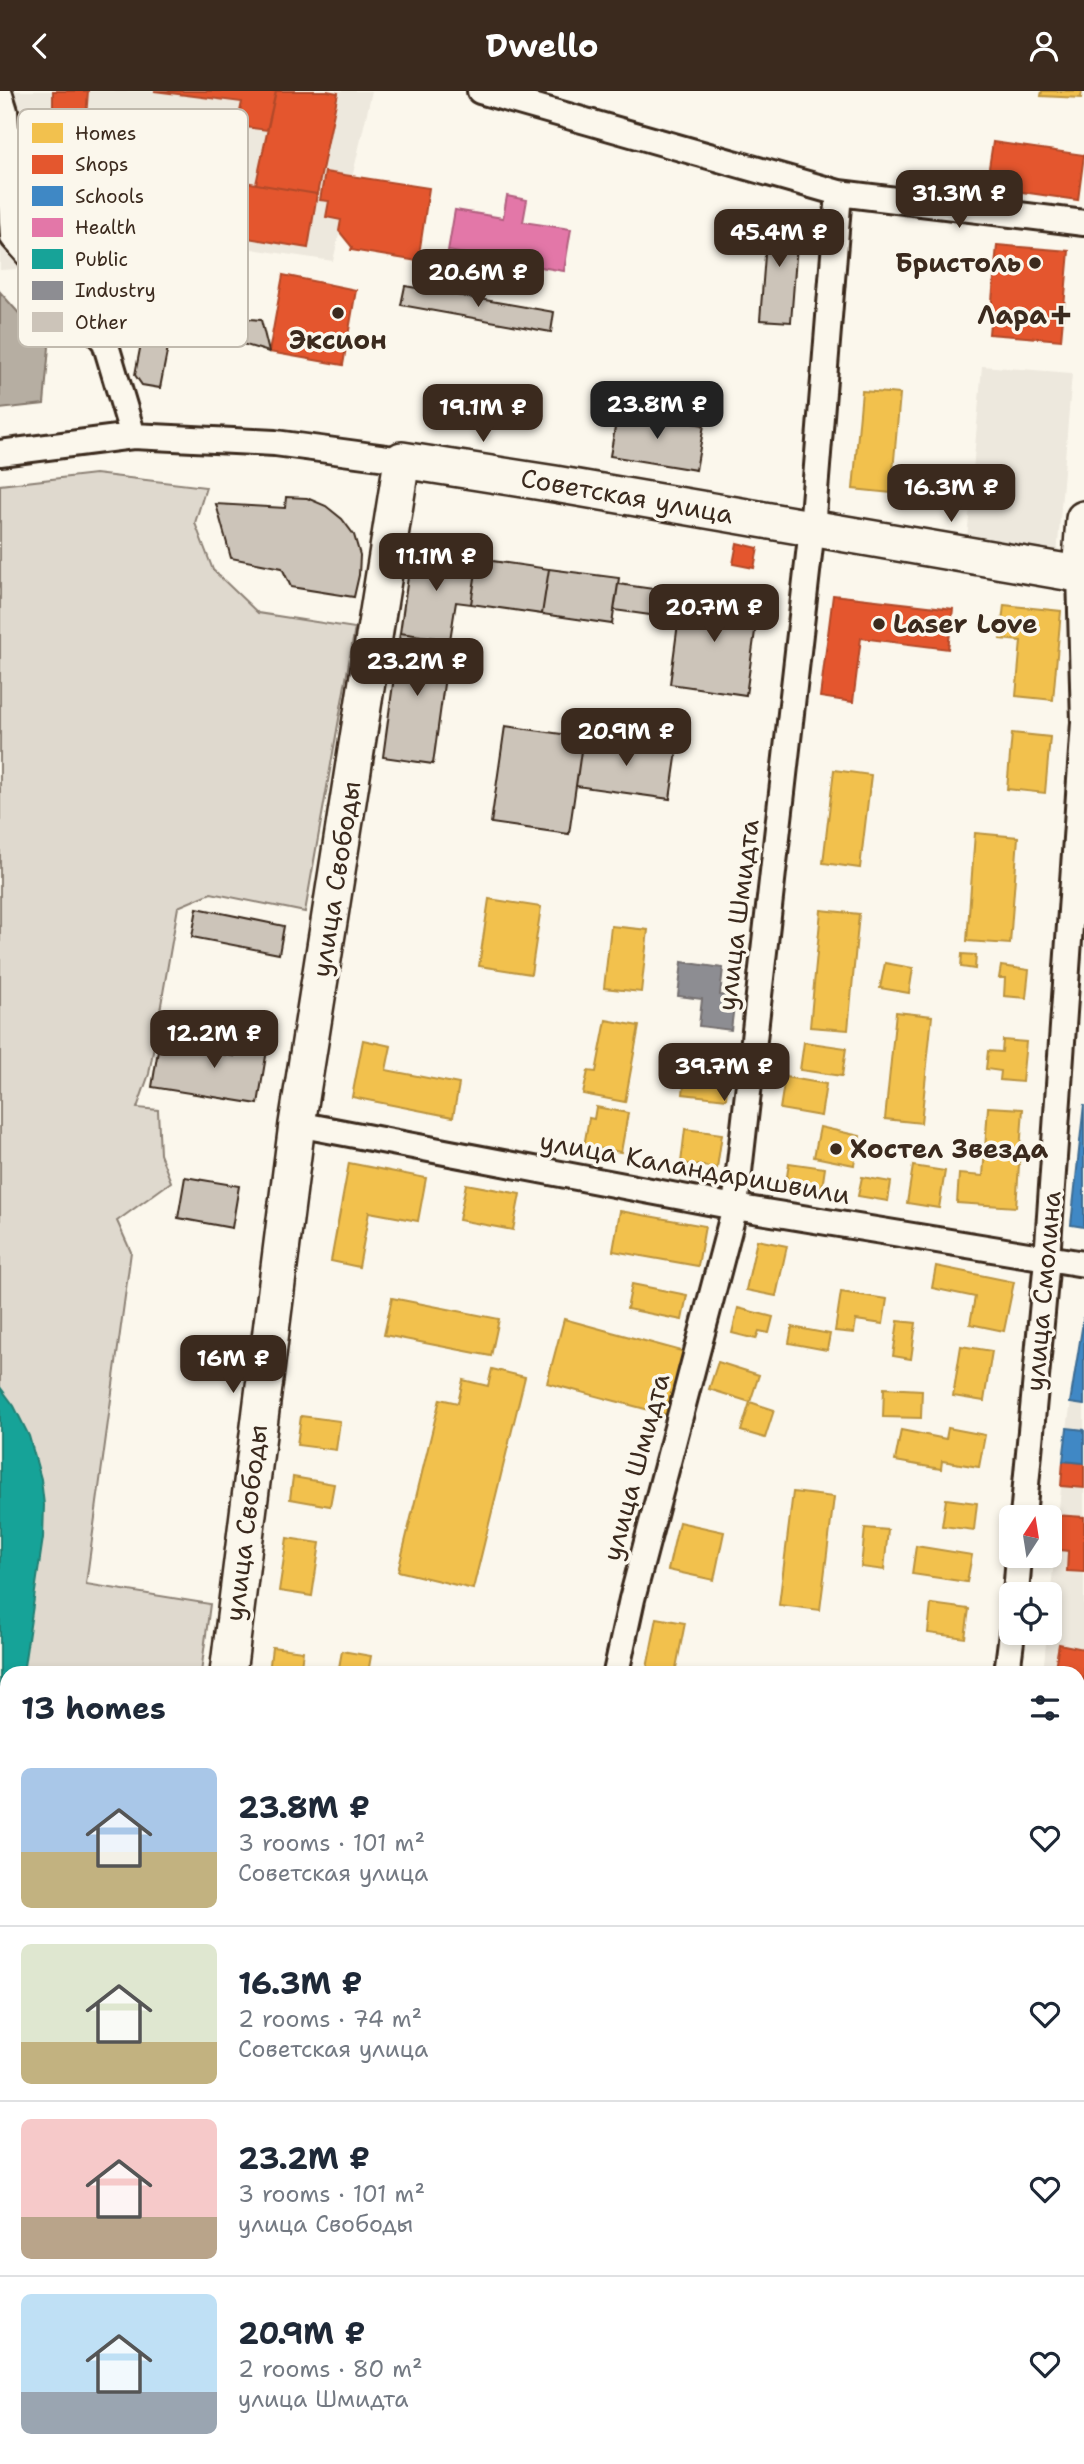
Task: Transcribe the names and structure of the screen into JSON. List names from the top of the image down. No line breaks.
{"streets":{"main road":["Советская улица","улица Свободы","улица Смолина"],"street":["улица Шмидта","улица Каландаришвили"]},"crossings":[["Советская улица","улица Свободы"],["Советская улица","улица Шмидта"],["Советская улица","улица Смолина"],["улица Свободы","улица Каландаришвили"],["улица Шмидта","улица Каландаришвили"],["улица Каландаришвили","улица Смолина"]],"places":{"other":["Бристоль","Эксион","Laser Love","Хостел Звезда"],"health":["Лара"]},"legend":["Homes","Shops","Schools","Health","Public","Industry","Other"],"north":"top","page":{"header":"Dwello","price":["31.3M ₽","45.4M ₽","20.6M ₽","23.8M ₽","19.1M ₽","16.3M ₽","11.1M ₽","20.7M ₽","23.2M ₽","20.9M ₽","12.2M ₽","39.7M ₽","16M ₽"],"heading":"13 homes","list":[{"name":"23.8M ₽","note":"3 rooms · 101 m² · Советская улица"},{"name":"16.3M ₽","note":"2 rooms · 74 m² · Советская улица"},{"name":"23.2M ₽","note":"3 rooms · 101 m² · улица Свободы"},{"name":"20.9M ₽","note":"2 rooms · 80 m² · улица Шмидта"}]}}
